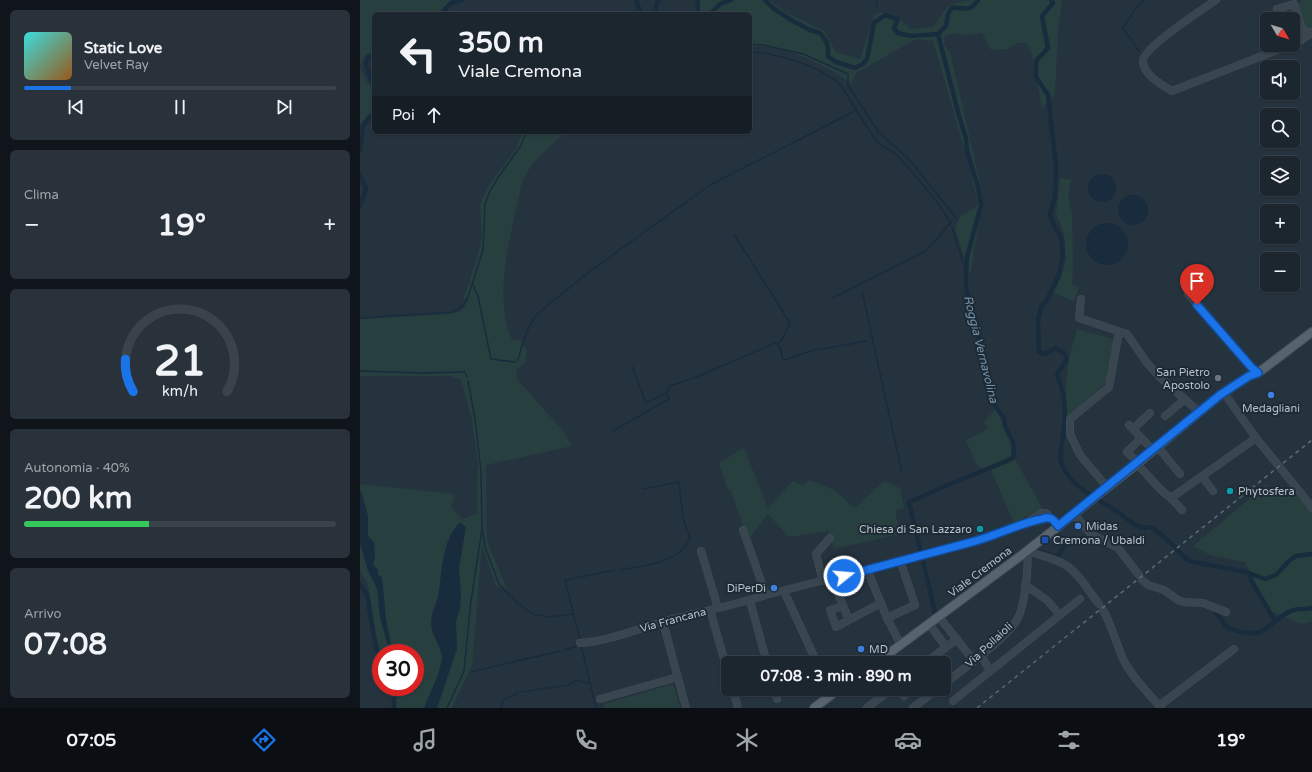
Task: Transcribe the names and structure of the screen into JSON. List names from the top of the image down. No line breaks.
{"streets":{"main road":["Viale Cremona"],"street":["Via Francana","Via Pollaioli"]},"crossings":[["Viale Cremona","Via Francana"],["Viale Cremona","Via Pollaioli"]],"water":["Roggia Vernavolina"],"places":{"other":["San Pietro Apostolo","Medagliani","Phytosfera","Midas","Chiesa di San Lazzaro","DiPerDì","MD"],"transit":["Cremona / Ubaldi"]},"north":"bottom right","page":{"map_buttons":["+","−"],"turn":["350 m","Viale Cremona"],"song":["Static Love","Velvet Ray"],"then":"Poi","tile":["Clima",["Autonomia · 40%","200 km"],["Arrivo","07:08"]],"heat":["−","19°","+"],"limit":"30","trip":"07:08 · 3 min · 890 m","tabs":["07:05","19°"],"gauge":["21","km/h"]}}
